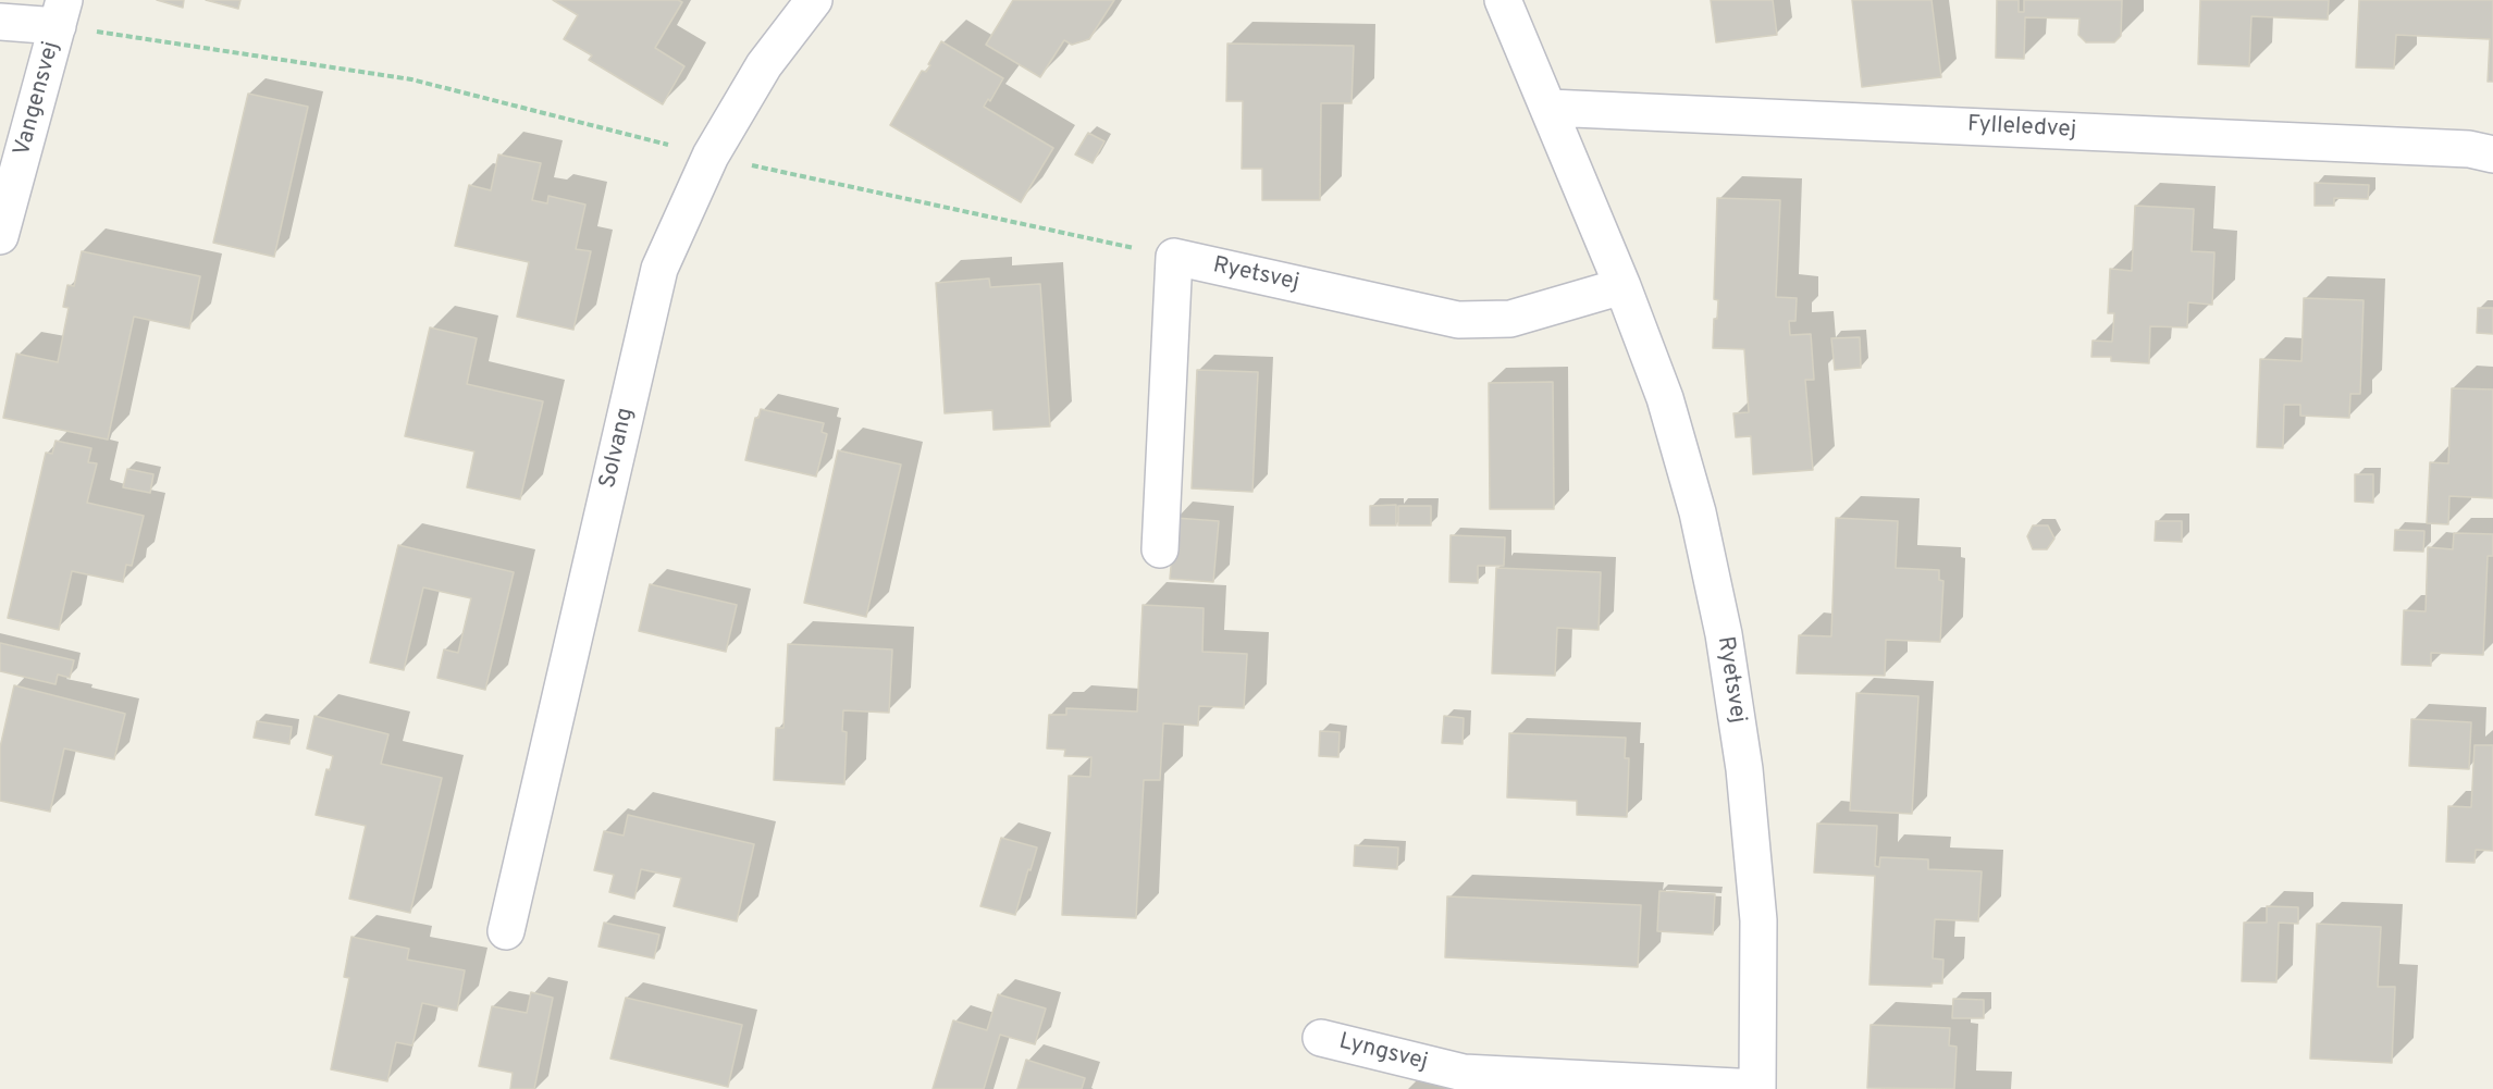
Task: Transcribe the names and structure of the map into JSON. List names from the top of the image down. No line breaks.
{"streets":{"street":["Vangensvej","Fylleledvej","Ryetsvej","Solvang","Lyngsvej"]},"crossings":[["Fylleledvej","Ryetsvej"],["Ryetsvej","Lyngsvej"]]}
